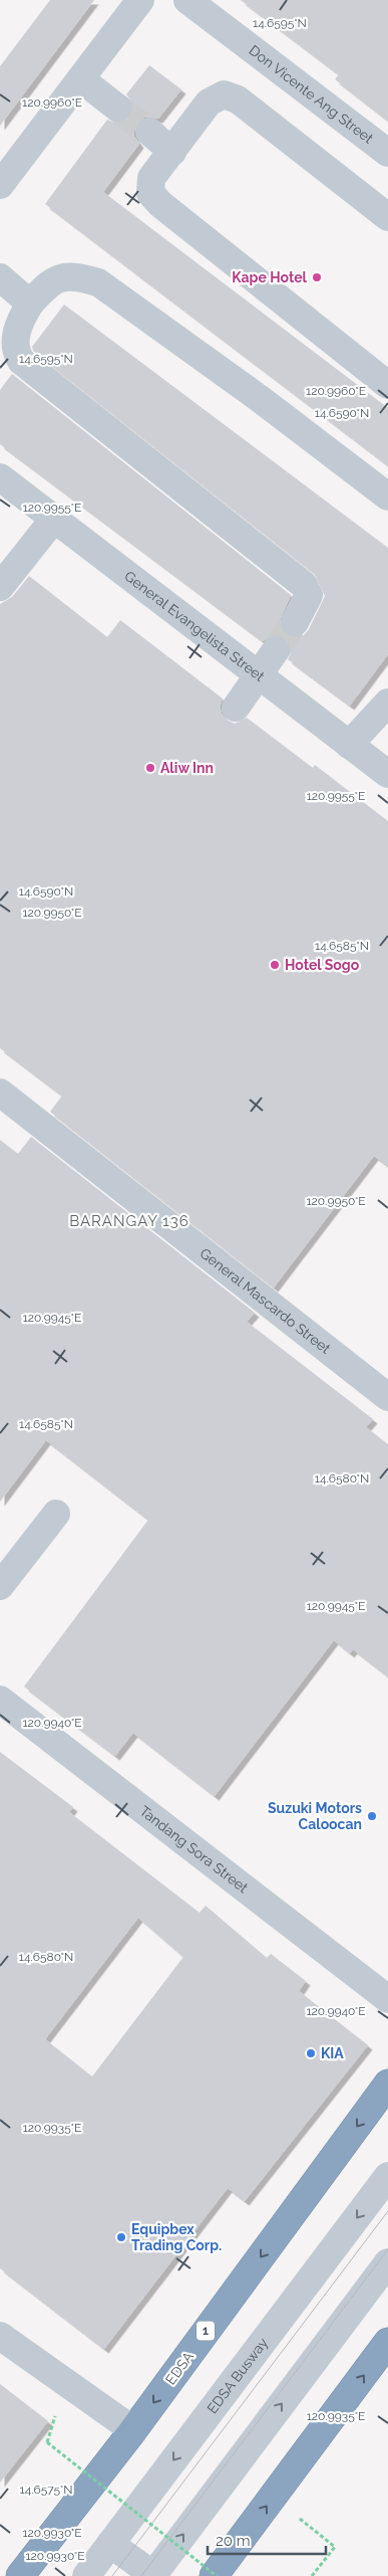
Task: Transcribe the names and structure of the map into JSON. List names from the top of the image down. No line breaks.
{"streets":{"highway":["1","EDSA"],"street":["Don Vicente Ang Street","General Evangelista Street","General Mascardo Street","Tandang Sora Street","EDSA Busway"]},"districts":["BARANGAY 136"],"places":["Kape Hotel","Aliw Inn","Hotel Sogo","Suzuki Motors Caloocan","KIA","Equipbex Trading Corp."],"scale_bar":"20 m","coordinates":["14.6595°N","120.9960°E","14.6590°N","120.9955°E","120.9950°E","14.6585°N","120.9945°E","14.6580°N","120.9940°E","120.9935°E","14.6575°N","120.9930°E"]}
